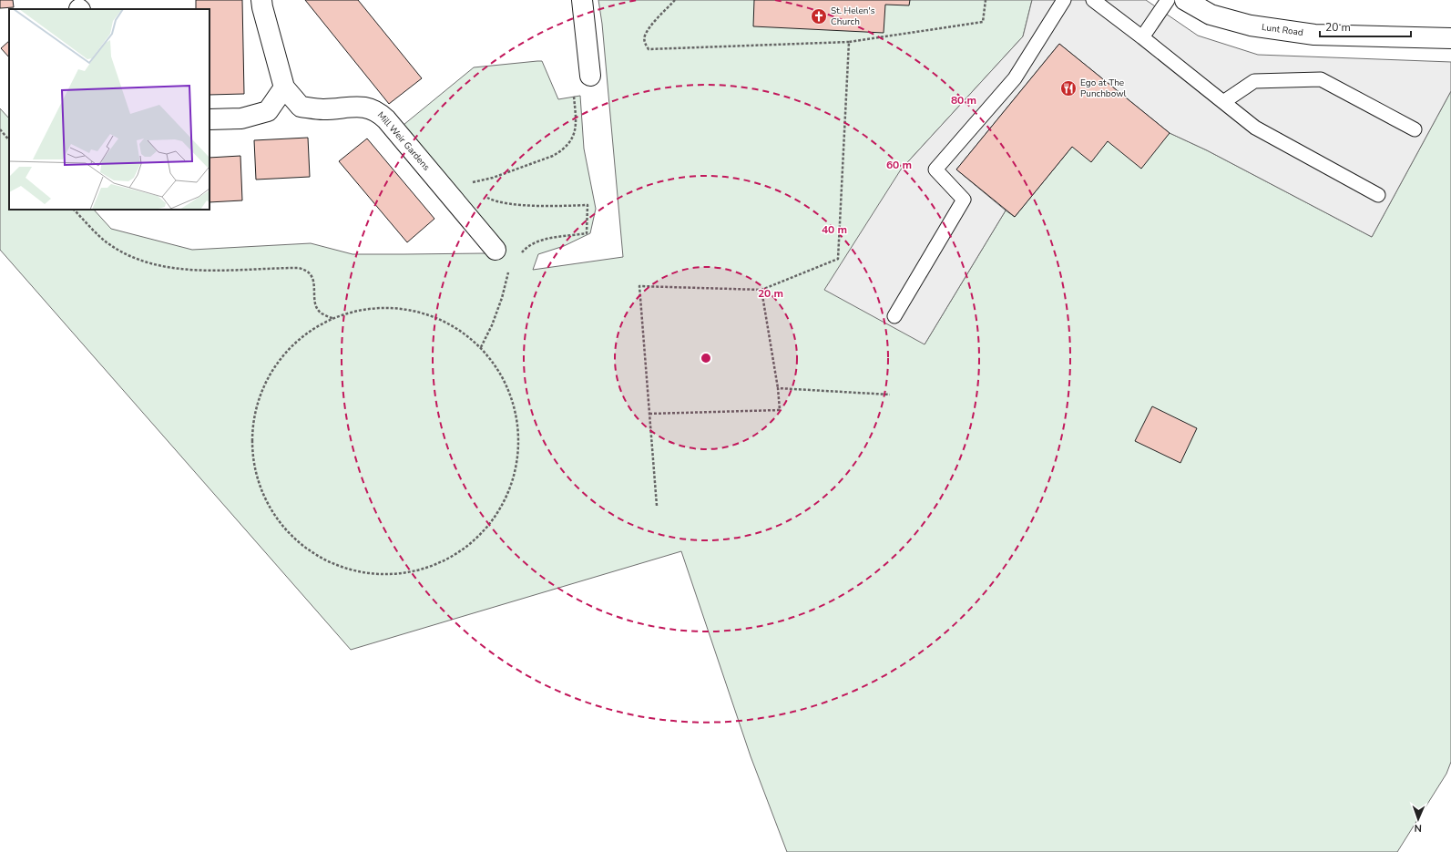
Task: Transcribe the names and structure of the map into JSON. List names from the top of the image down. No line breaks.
{"streets":{"street":["Lunt Road","Mill Weir Gardens"]},"places":{"church":["St. Helen's Church"],"restaurant":["Ego at The Punchbowl"]},"scale_bar":"20 m","north":"bottom","rings":["80 m","60 m","40 m","20 m"]}
